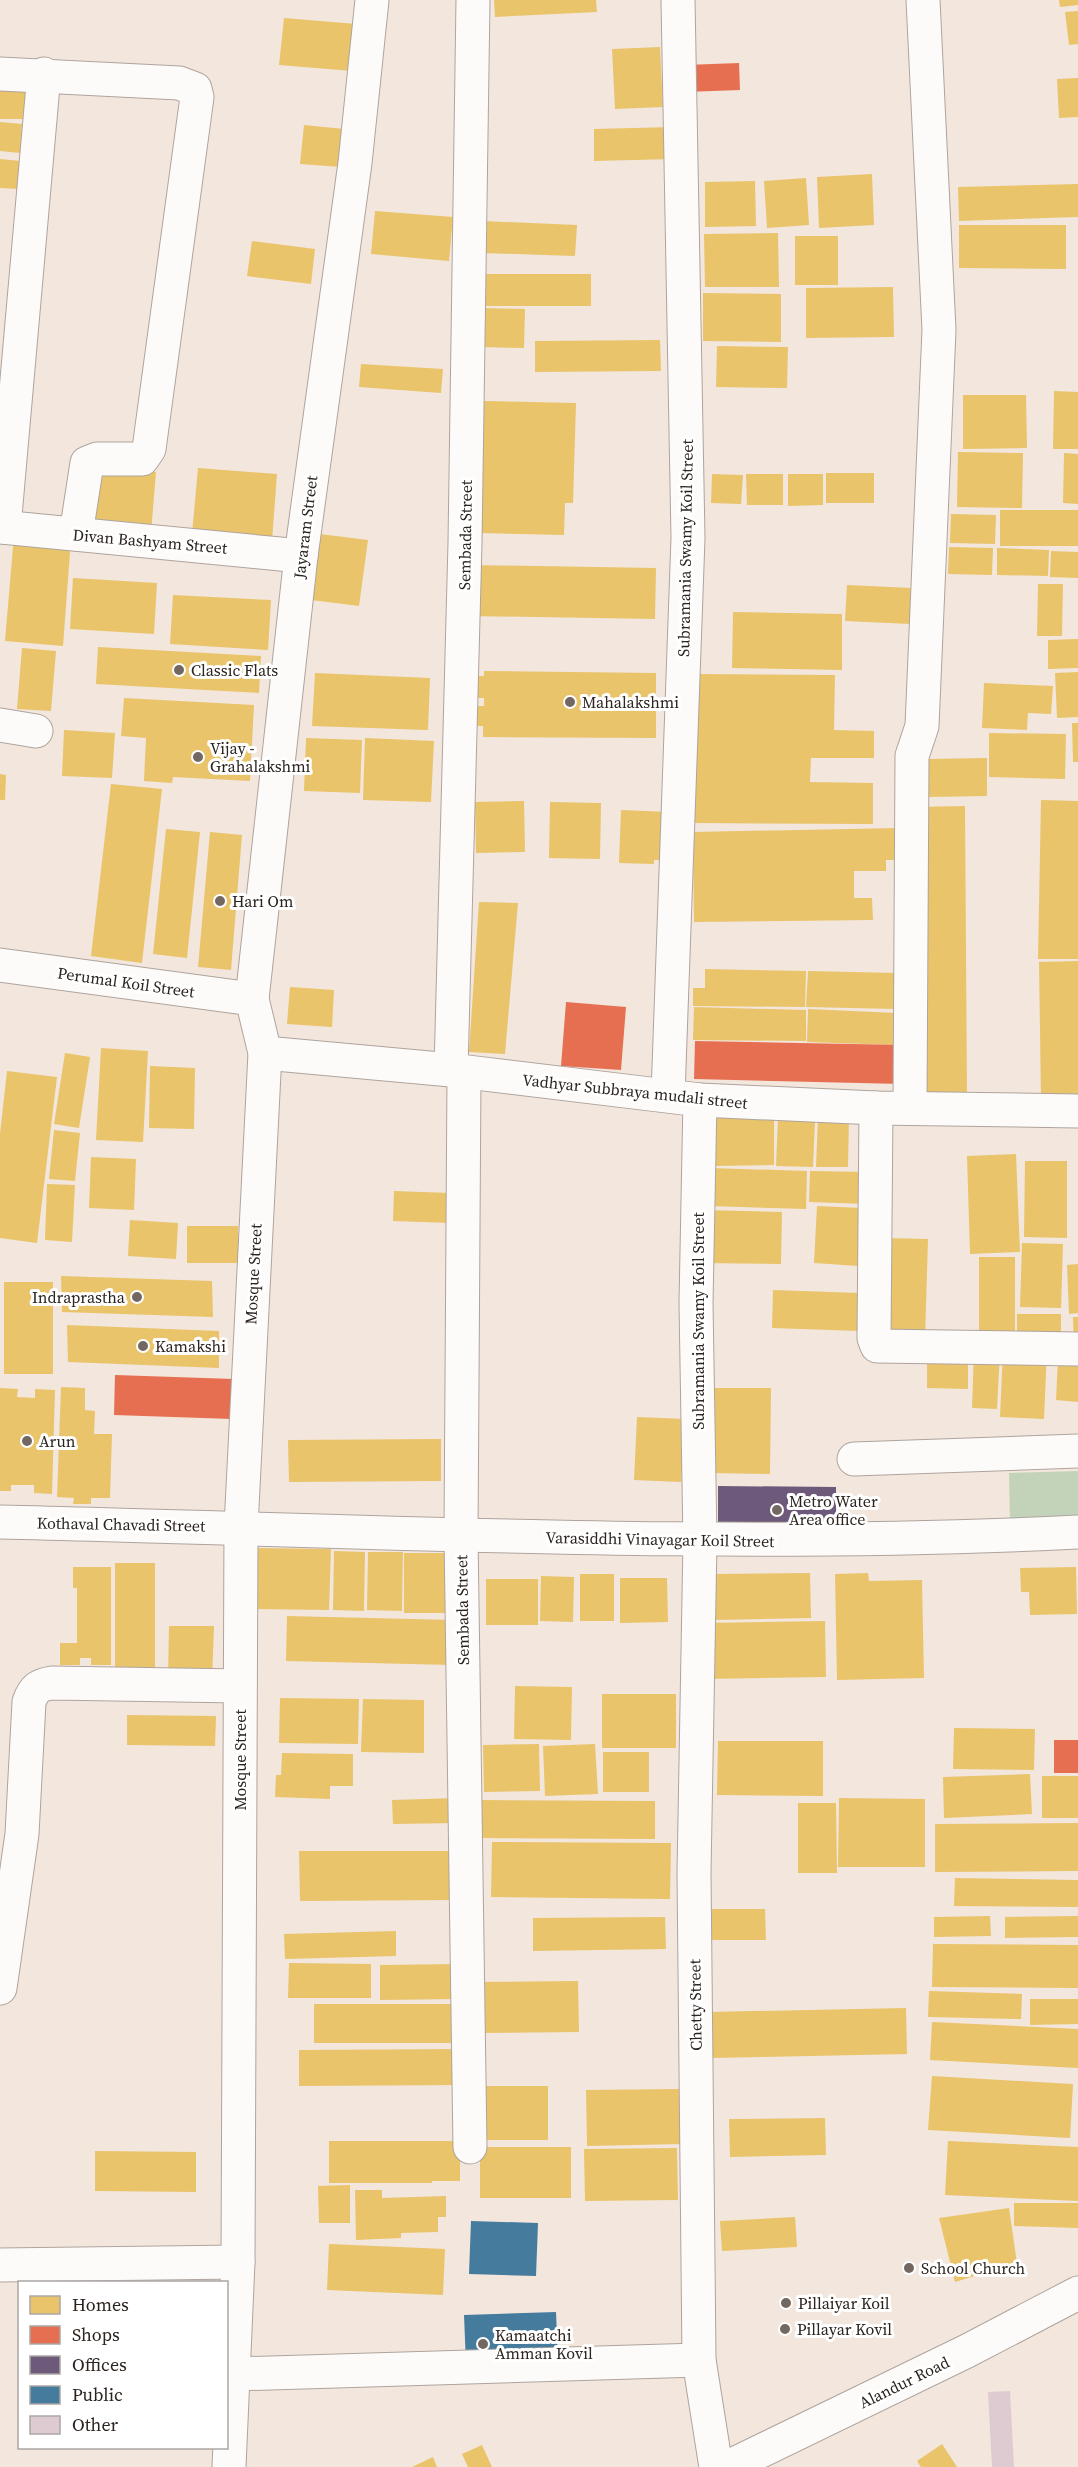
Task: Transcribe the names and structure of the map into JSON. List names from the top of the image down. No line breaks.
{"streets":{"street":["Jayaram Street","Sembada Street","Divan Bashyam Street","Subramania Swamy Koil Street","Perumal Koil Street","Vadhyar Subbraya mudali street","Mosque Street","Kothaval Chavadi Street","Varasiddhi Vinayagar Koil Street","Chetty Street","Alandur Road"]},"crossings":[["Jayaram Street","Divan Bashyam Street"],["Jayaram Street","Perumal Koil Street"],["Jayaram Street","Vadhyar Subbraya mudali street"],["Jayaram Street","Mosque Street"],["Sembada Street","Vadhyar Subbraya mudali street"],["Sembada Street","Varasiddhi Vinayagar Koil Street"],["Subramania Swamy Koil Street","Vadhyar Subbraya mudali street"],["Subramania Swamy Koil Street","Varasiddhi Vinayagar Koil Street"],["Subramania Swamy Koil Street","Chetty Street"],["Vadhyar Subbraya mudali street","Mosque Street"],["Mosque Street","Kothaval Chavadi Street"],["Mosque Street","Varasiddhi Vinayagar Koil Street"],["Kothaval Chavadi Street","Varasiddhi Vinayagar Koil Street"],["Varasiddhi Vinayagar Koil Street","Chetty Street"]],"places":["Classic Flats","Mahalakshmi","Vijay - Grahalakshmi","Hari Om","Indraprastha","Kamakshi","Arun","Metro Water Area office","School Church","Pillaiyar Koil","Pillayar Kovil","Kamaatchi Amman Kovil"],"legend":["Homes","Shops","Offices","Public","Other"]}
